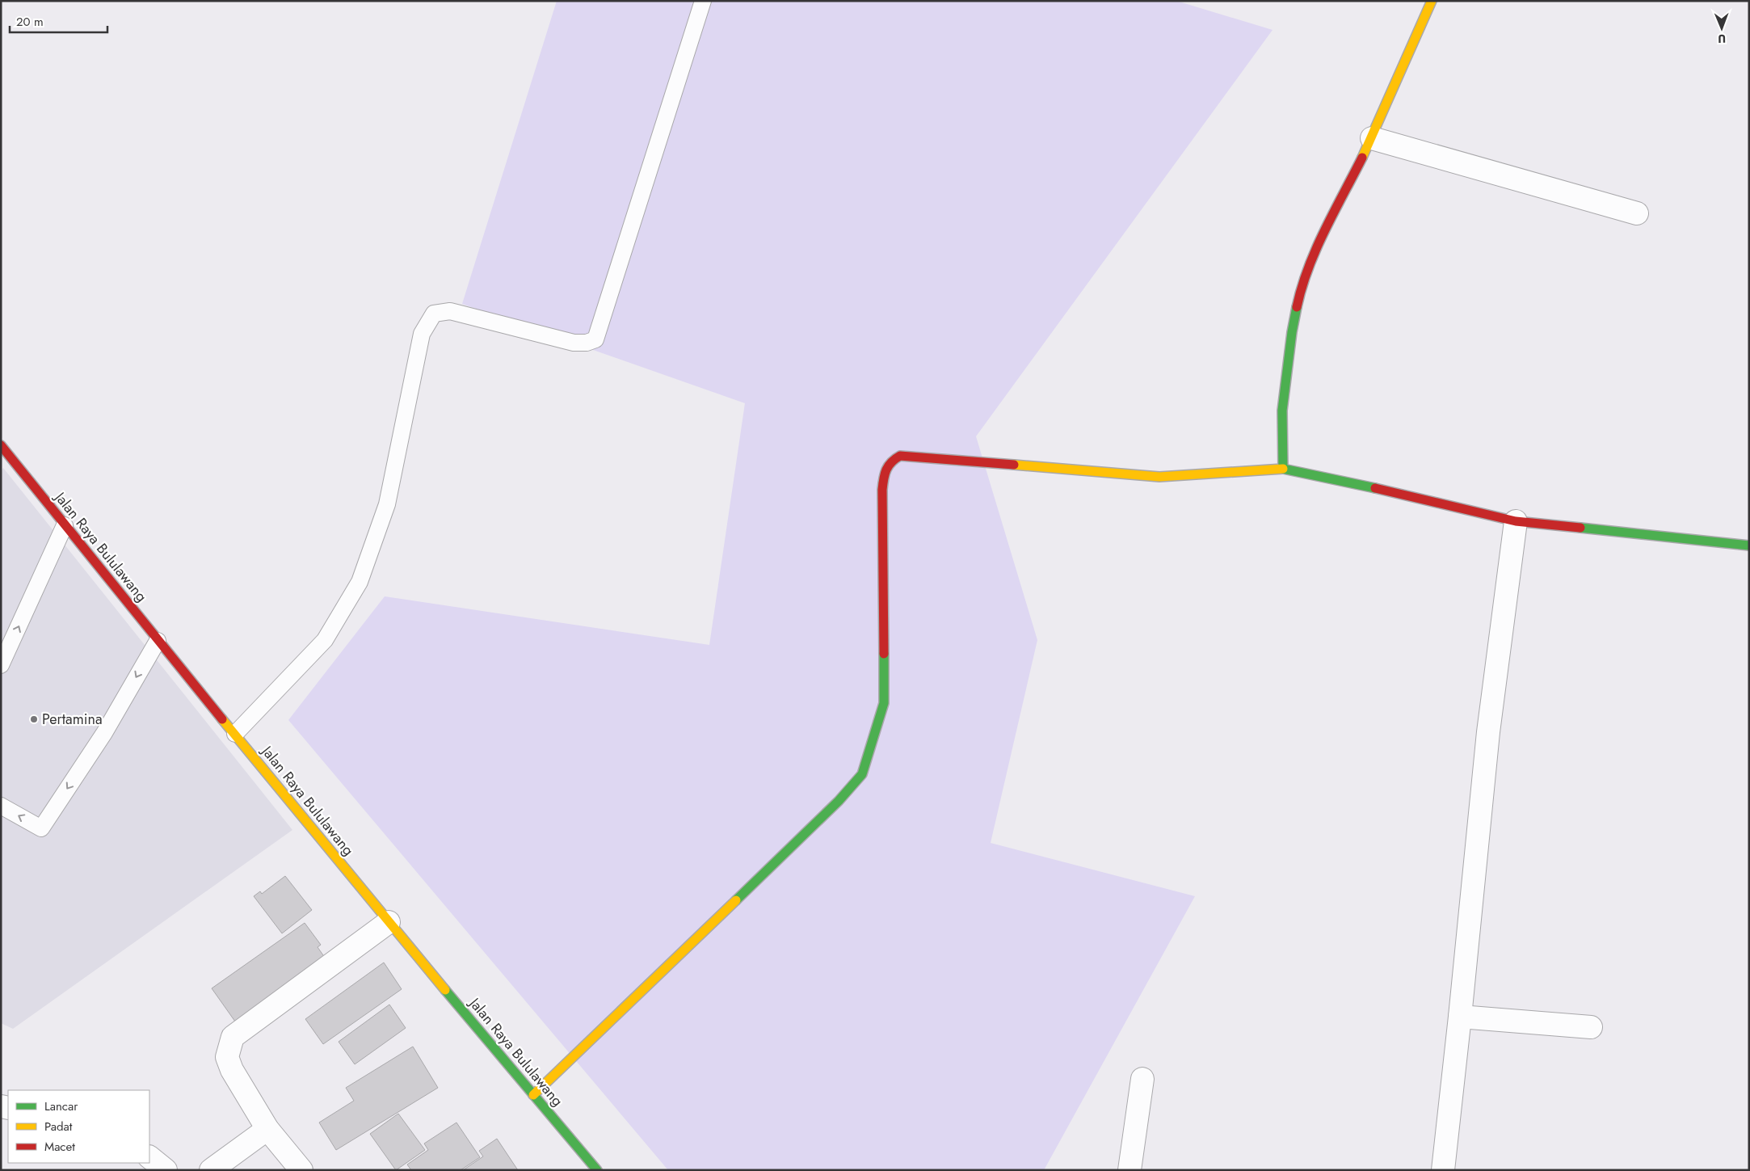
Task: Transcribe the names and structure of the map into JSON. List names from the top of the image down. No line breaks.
{"streets":{"street":["Jalan Raya Bululawang"]},"places":["Pertamina"],"legend":["Lancar","Padat","Macet"],"scale_bar":"20 m","north":"bottom"}
